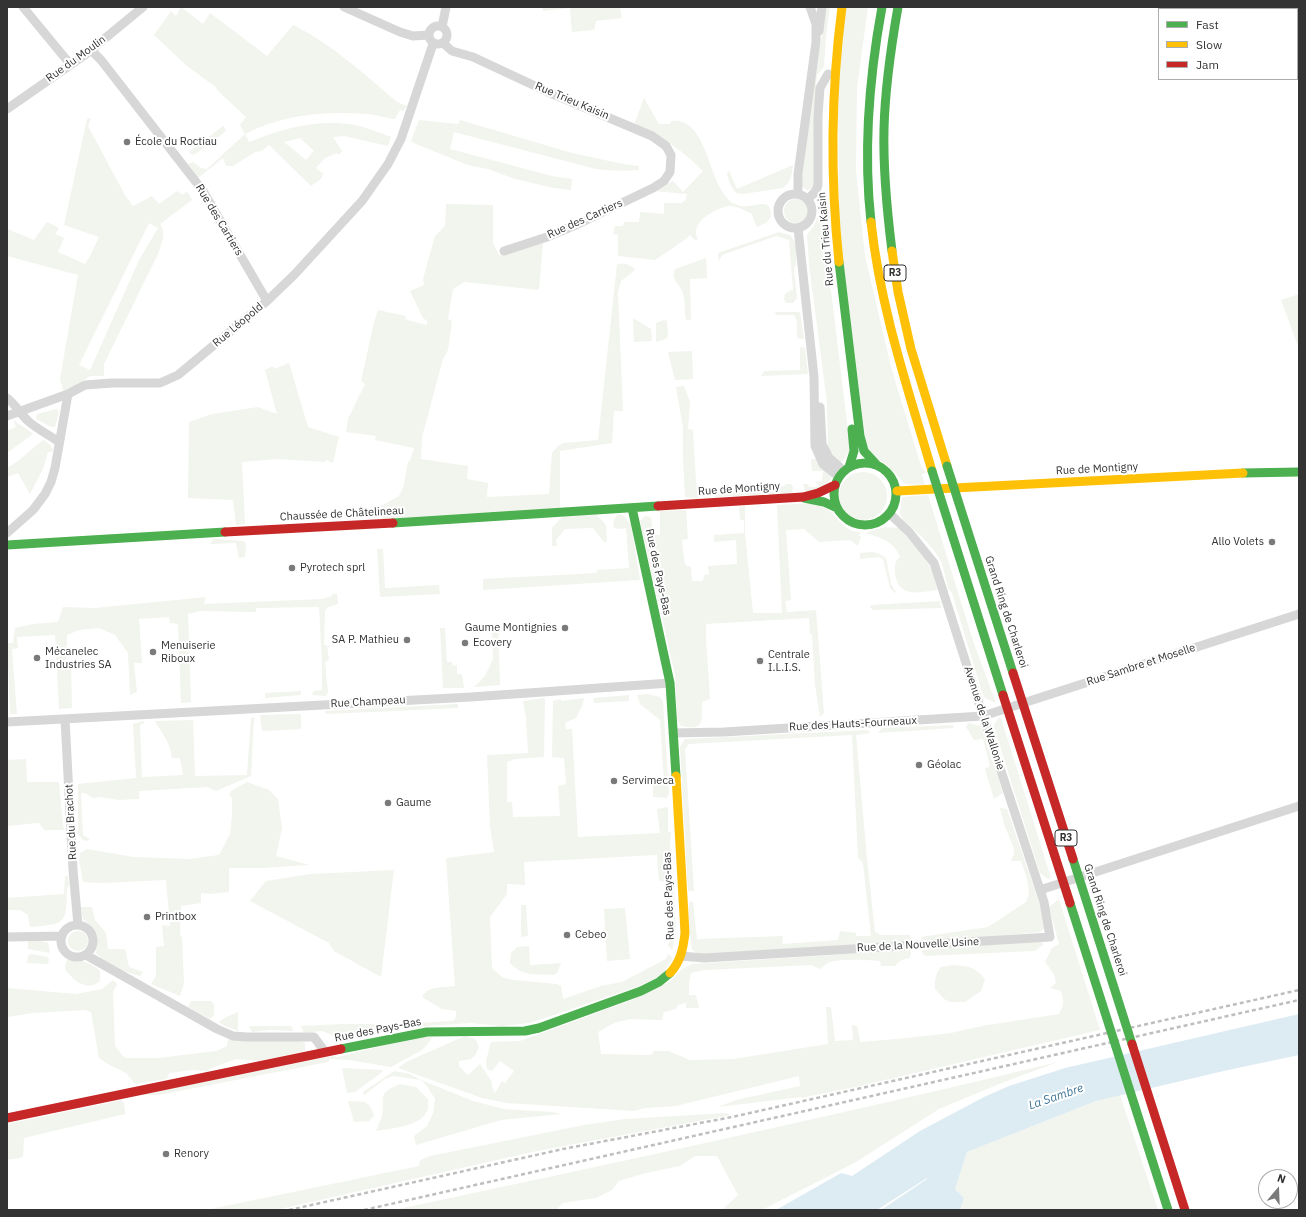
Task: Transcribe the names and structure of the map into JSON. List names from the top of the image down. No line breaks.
{"streets":{"main road":["Rue du Trieu Kaisin","R3","Rue de Montigny","Chaussée de Châtelineau","Rue des Pays-Bas","Grand Ring de Charleroi"],"street":["Rue du Moulin","Rue Trieu Kaisin","Rue des Cartiers","Rue Léopold","Rue Sambre et Moselle","Rue Champeau","Avenue de la Wallonie","Rue des Hauts-Fourneaux","Rue du Brachot","Rue de la Nouvelle Usine"]},"crossings":[["Rue du Moulin","Rue des Cartiers"],["Rue Trieu Kaisin","Rue des Cartiers"],["Rue Trieu Kaisin","Rue Léopold"],["Rue des Cartiers","Rue Léopold"],["Rue du Trieu Kaisin","Rue de Montigny"],["Rue du Trieu Kaisin","Avenue de la Wallonie"],["Rue de Montigny","Chaussée de Châtelineau"],["Rue de Montigny","Avenue de la Wallonie"],["Chaussée de Châtelineau","Rue des Pays-Bas"],["Rue des Pays-Bas","Rue Champeau"],["Rue des Pays-Bas","Rue des Hauts-Fourneaux"],["Rue des Pays-Bas","Rue du Brachot"],["Rue des Pays-Bas","Rue de la Nouvelle Usine"],["Rue Sambre et Moselle","Avenue de la Wallonie"],["Rue Sambre et Moselle","Rue des Hauts-Fourneaux"],["Rue Champeau","Rue du Brachot"],["Avenue de la Wallonie","Rue des Hauts-Fourneaux"],["Avenue de la Wallonie","Rue de la Nouvelle Usine"]],"water":["La Sambre"],"places":["École du Roctiau","Allo Volets","Pyrotech sprl","Gaume Montignies","SA P. Mathieu","Ecovery","Menuiserie Riboux","Mécanelec Industries SA","Centrale I.L.I.S.","Géolac","Servimeca","Gaume","Printbox","Cebeo","Renory"],"legend":["Fast","Slow","Jam"],"north":"top"}
